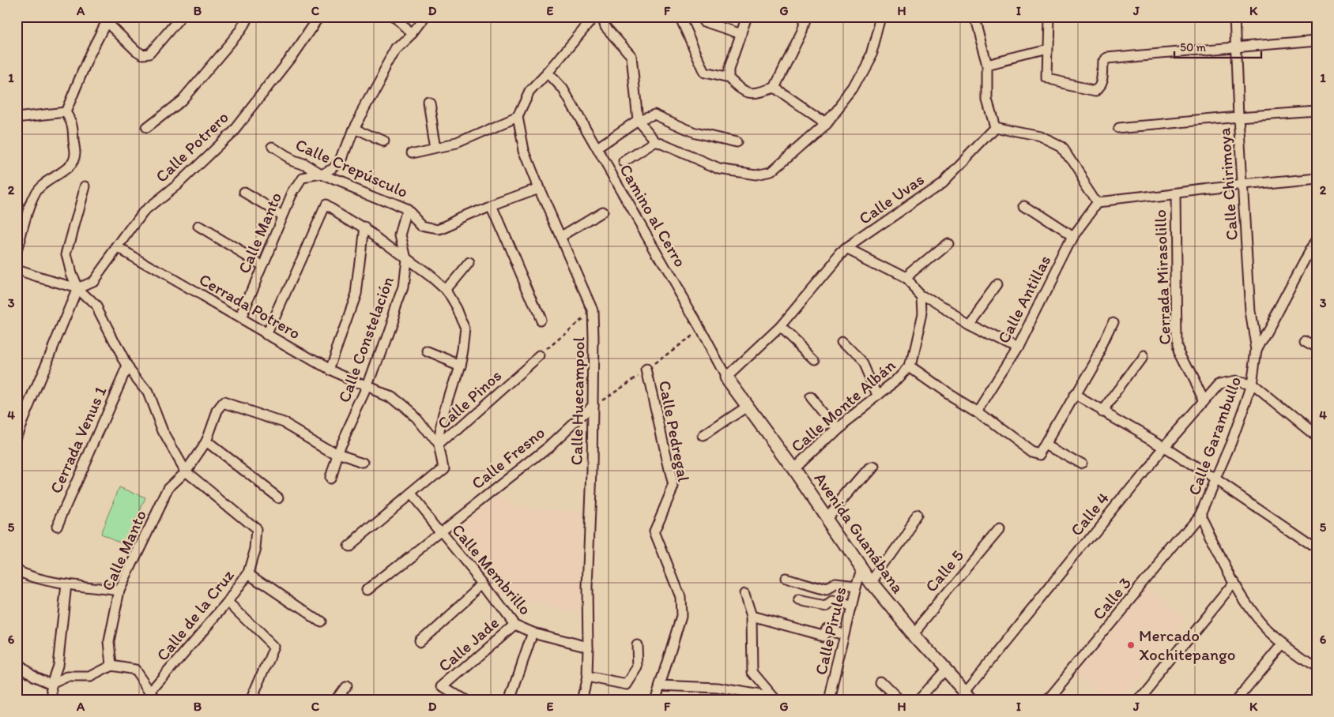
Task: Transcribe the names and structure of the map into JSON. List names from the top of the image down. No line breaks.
{"streets":{"street":["Calle Potrero","Calle Crepúsculo","Calle Chirimoya","Calle Uvas","Camino al Cerro","Calle Manto","Cerrada Mirasolillo","Calle Antillas","Cerrada Potrero","Calle Constelación","Calle Pinos","Calle Huecampool","Calle Monte Albán","Calle Pedregal","Calle Garambullo","Cerrada Venus 1","Calle Fresno","Calle 4","Avenida Guanábana","Calle Membrillo","Calle 5","Calle 3","Calle de la Cruz","Calle Pirules","Calle Jade"]},"crossings":[["Calle Potrero","Cerrada Potrero"],["Calle Crepúsculo","Calle Manto"],["Calle Crepúsculo","Calle Constelación"],["Calle Chirimoya","Calle Garambullo"],["Calle Uvas","Camino al Cerro"],["Calle Uvas","Avenida Guanábana"],["Camino al Cerro","Avenida Guanábana"],["Calle Manto","Cerrada Potrero"],["Calle Manto","Calle Constelación"],["Calle Manto","Calle de la Cruz"],["Cerrada Mirasolillo","Calle 4"],["Cerrada Potrero","Calle Constelación"],["Cerrada Potrero","Calle Pinos"],["Calle Pinos","Calle Membrillo"],["Calle Huecampool","Calle Fresno"],["Calle Huecampool","Calle Membrillo"],["Calle Monte Albán","Avenida Guanábana"],["Calle Garambullo","Calle 4"],["Calle Garambullo","Calle 3"],["Calle Fresno","Calle Membrillo"],["Calle 4","Avenida Guanábana"],["Avenida Guanábana","Calle 5"],["Avenida Guanábana","Calle Pirules"],["Calle Membrillo","Calle Jade"]],"places":["Mercado Xochitepango"],"scale_bar":"50 m","grid":{"columns":["A","B","C","D","E","F","G","H","I","J","K"],"rows":["1","2","3","4","5","6"]}}
